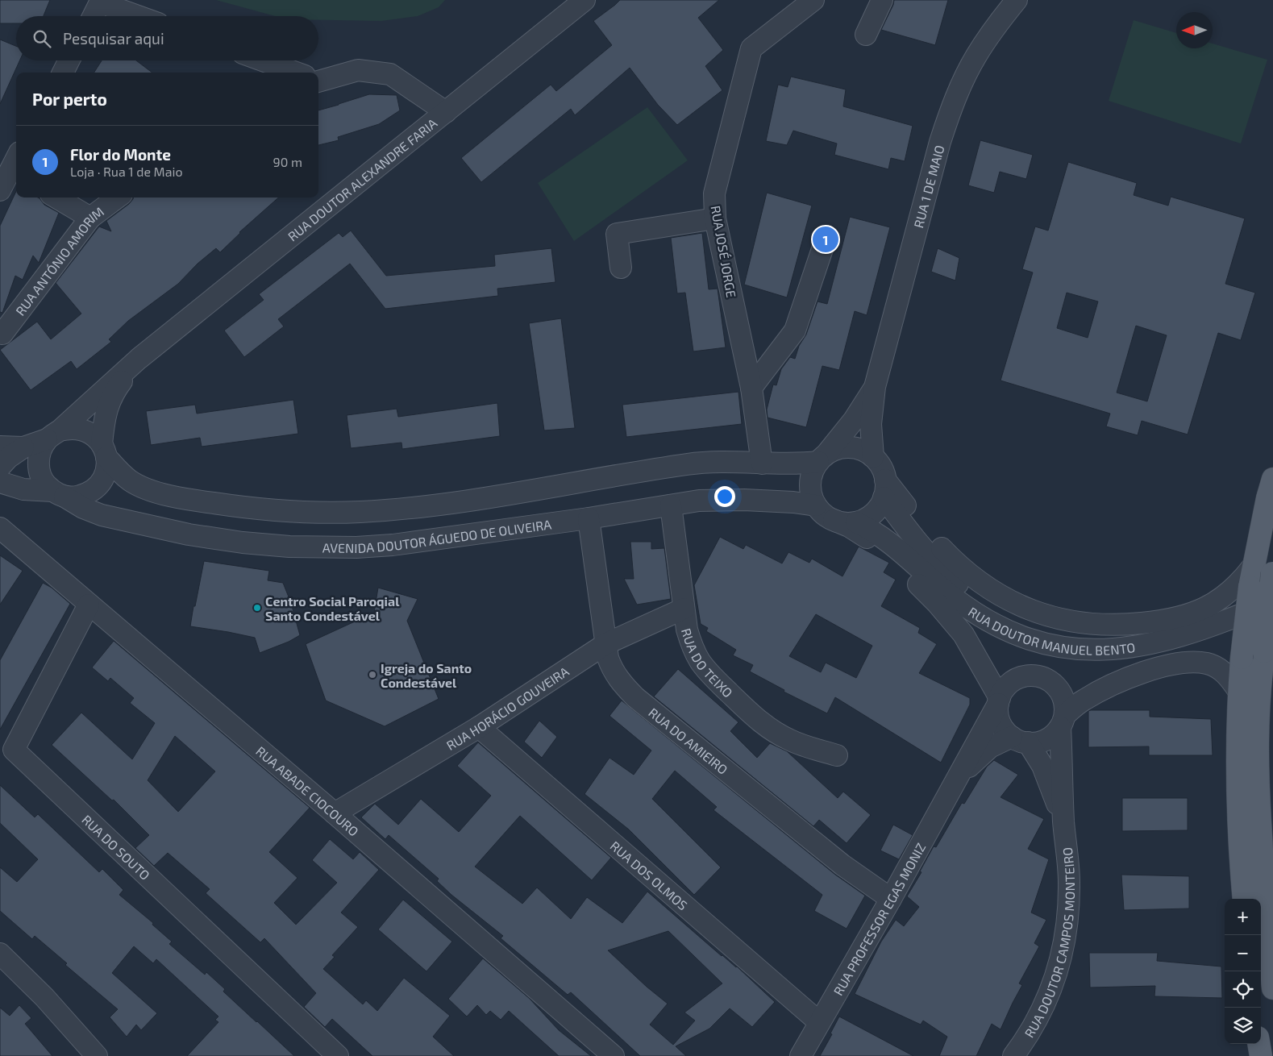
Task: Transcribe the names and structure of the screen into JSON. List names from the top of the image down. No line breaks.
{"streets":{"street":["RUA DOUTOR ALEXANDRE FARIA","RUA 1 DE MAIO","RUA JOSÉ JORGE","RUA ANTÓNIO AMORIM","AVENIDA DOUTOR ÁGUEDO DE OLIVEIRA","RUA DOUTOR MANUEL BENTO","RUA DO TEIXO","RUA HORÁCIO GOUVEIRA","RUA DO AMIEIRO","RUA ABADE CIOCOURO","RUA DO SOUTO","RUA DOS OLMOS","RUA PROFESSOR EGAS MONIZ","RUA DOUTOR CAMPOS MONTEIRO"]},"crossings":[["AVENIDA DOUTOR ÁGUEDO DE OLIVEIRA","RUA DOUTOR MANUEL BENTO"],["AVENIDA DOUTOR ÁGUEDO DE OLIVEIRA","RUA DO TEIXO"],["AVENIDA DOUTOR ÁGUEDO DE OLIVEIRA","RUA DO AMIEIRO"],["RUA DO TEIXO","RUA HORÁCIO GOUVEIRA"],["RUA HORÁCIO GOUVEIRA","RUA DO AMIEIRO"],["RUA HORÁCIO GOUVEIRA","RUA ABADE CIOCOURO"],["RUA HORÁCIO GOUVEIRA","RUA DOS OLMOS"],["RUA DO AMIEIRO","RUA PROFESSOR EGAS MONIZ"],["RUA ABADE CIOCOURO","RUA DO SOUTO"],["RUA DOS OLMOS","RUA PROFESSOR EGAS MONIZ"]],"places":["Centro Social Paroqial Santo Condestável","Igreja do Santo Condestável"],"north":"left","page":{"search":"Pesquisar aqui","heading":"Por perto","list":[{"mark":"1","name":"Flor do Monte","note":"Loja · Rua 1 de Maio","value":"90 m"}],"pins":"1","map_buttons":["+","−"]}}
